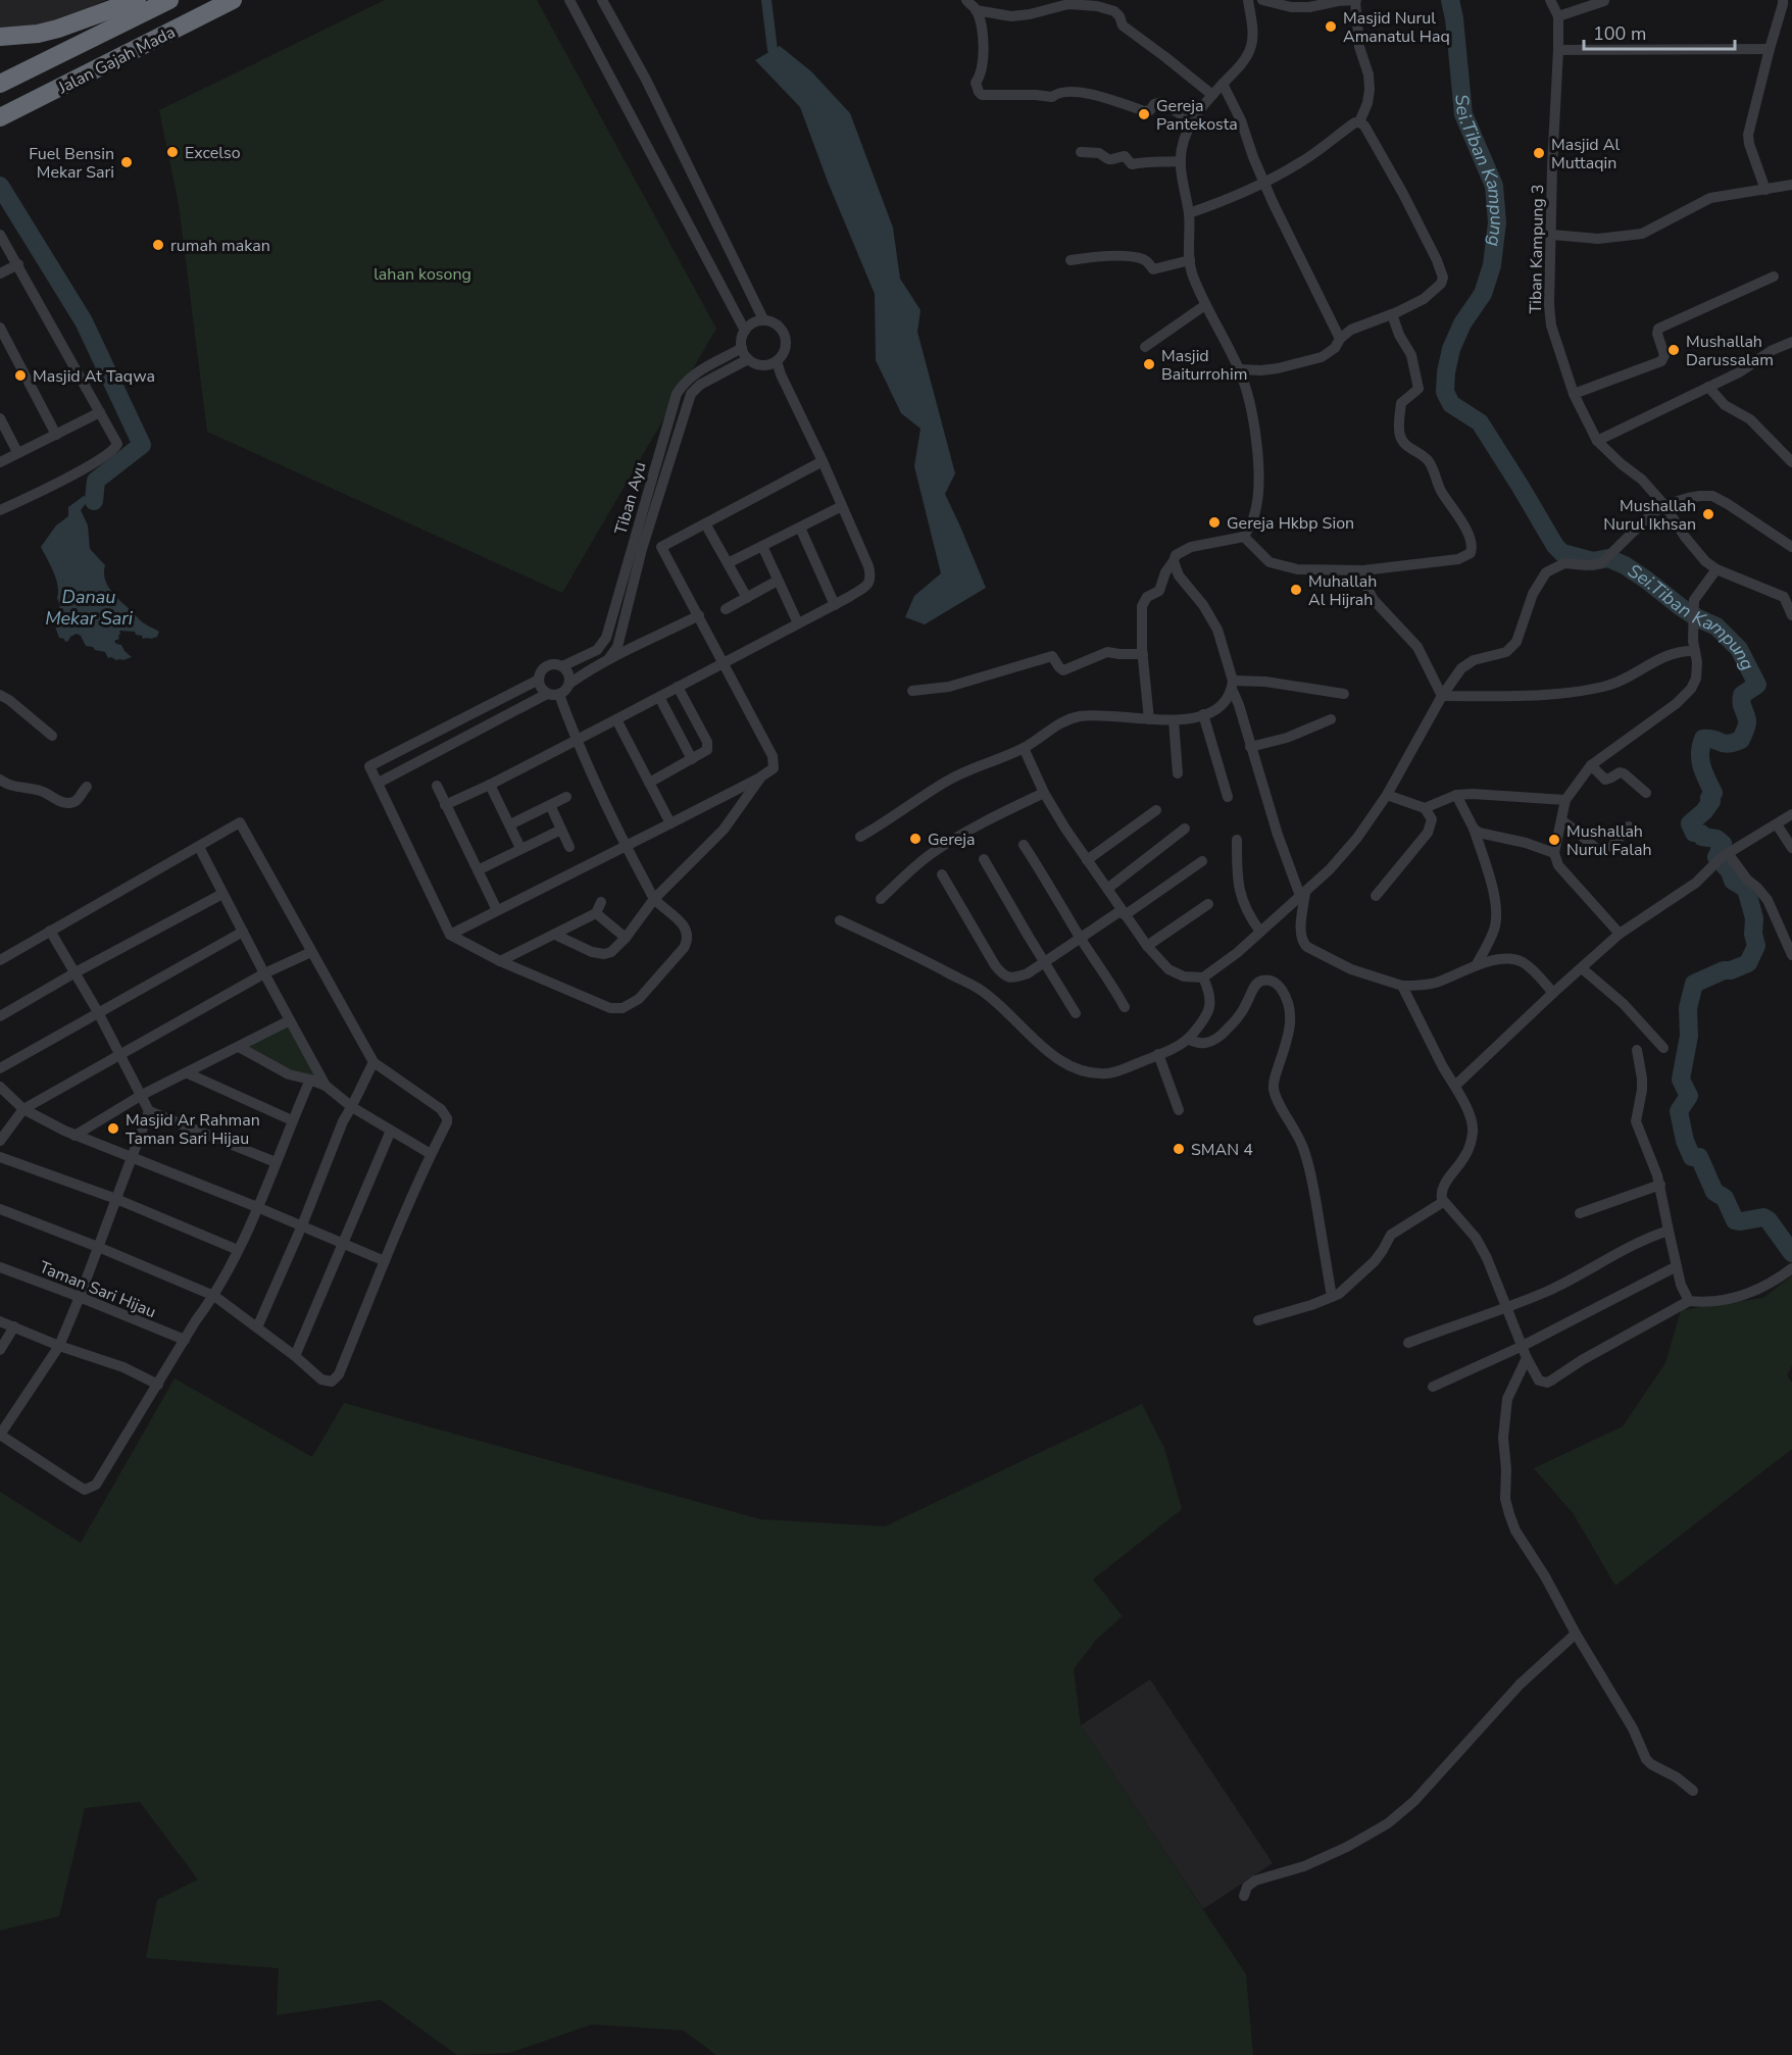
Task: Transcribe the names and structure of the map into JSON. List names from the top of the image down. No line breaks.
{"streets":{"highway":["Jalan Gajah Mada"],"street":["Tiban Kampung 3","Tiban Ayu","Taman Sari Hijau"]},"water":["Sei.Tiban Kampung","Danau Mekar Sari"],"parks":["lahan kosong"],"places":["Masjid Nurul Amanatul Haq","Gereja Pantekosta","Excelso","Masjid Al Muttaqin","Fuel Bensin Mekar Sari","rumah makan","Mushallah Darussalam","Masjid Baiturrohim","Masjid At Taqwa","Mushallah Nurul Ikhsan","Gereja Hkbp Sion","Muhallah Al Hijrah","Gereja","Mushallah Nurul Falah","Masjid Ar Rahman Taman Sari Hijau","SMAN 4"],"scale_bar":"100 m"}
